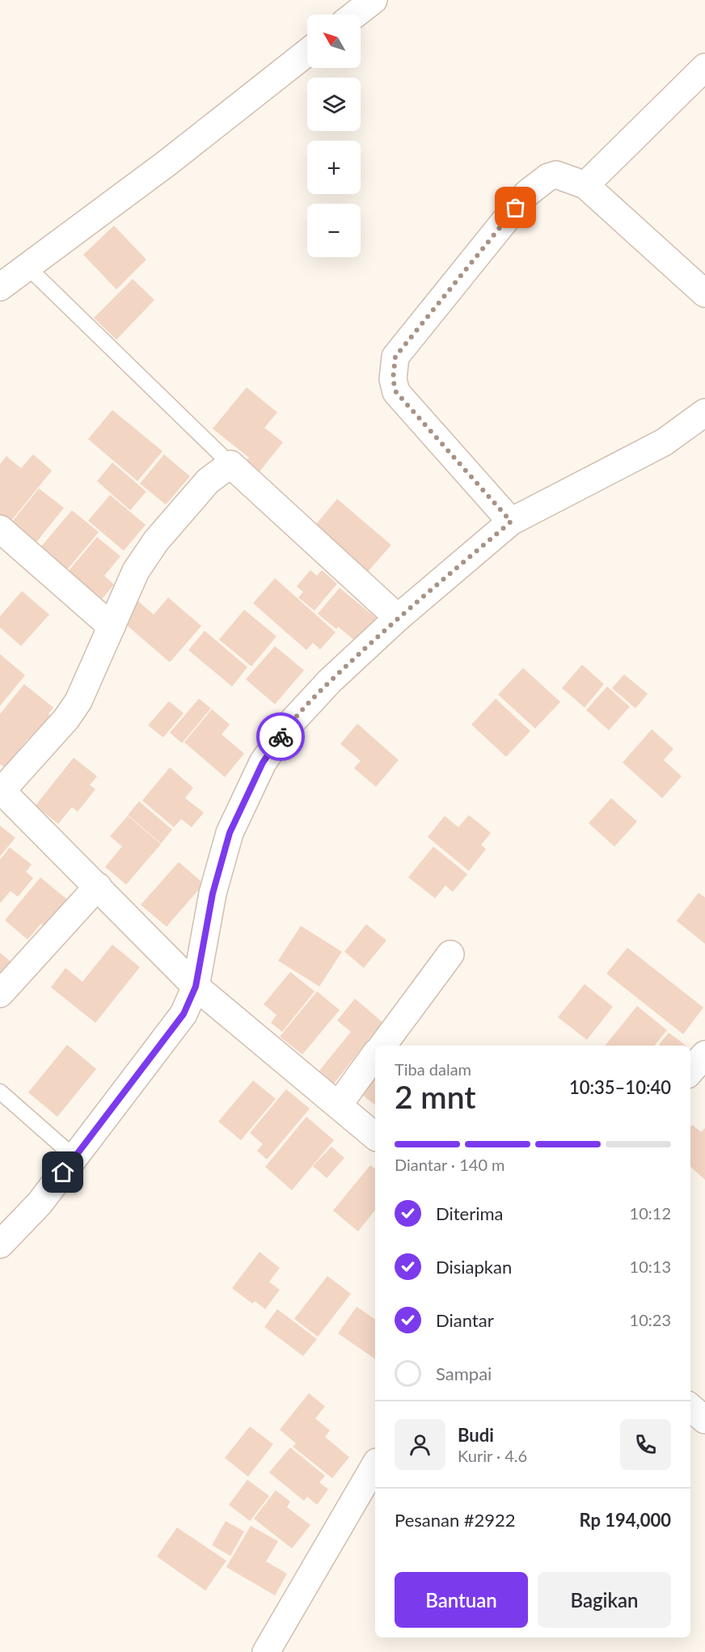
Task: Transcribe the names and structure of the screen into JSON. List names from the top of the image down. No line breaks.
{"north":"top left","page":{"map_buttons":["+","−"],"heading":["2 mnt","Tiba dalam","10:35–10:40"],"panel":["Budi","Kurir · 4.6","Pesanan #2922","Rp 194,000"],"bar":"Diantar · 140 m","list":[["Diterima","10:12"],["Disiapkan","10:13"],["Diantar","10:23"],"Sampai"],"buttons":["Bantuan","Bagikan"]}}
